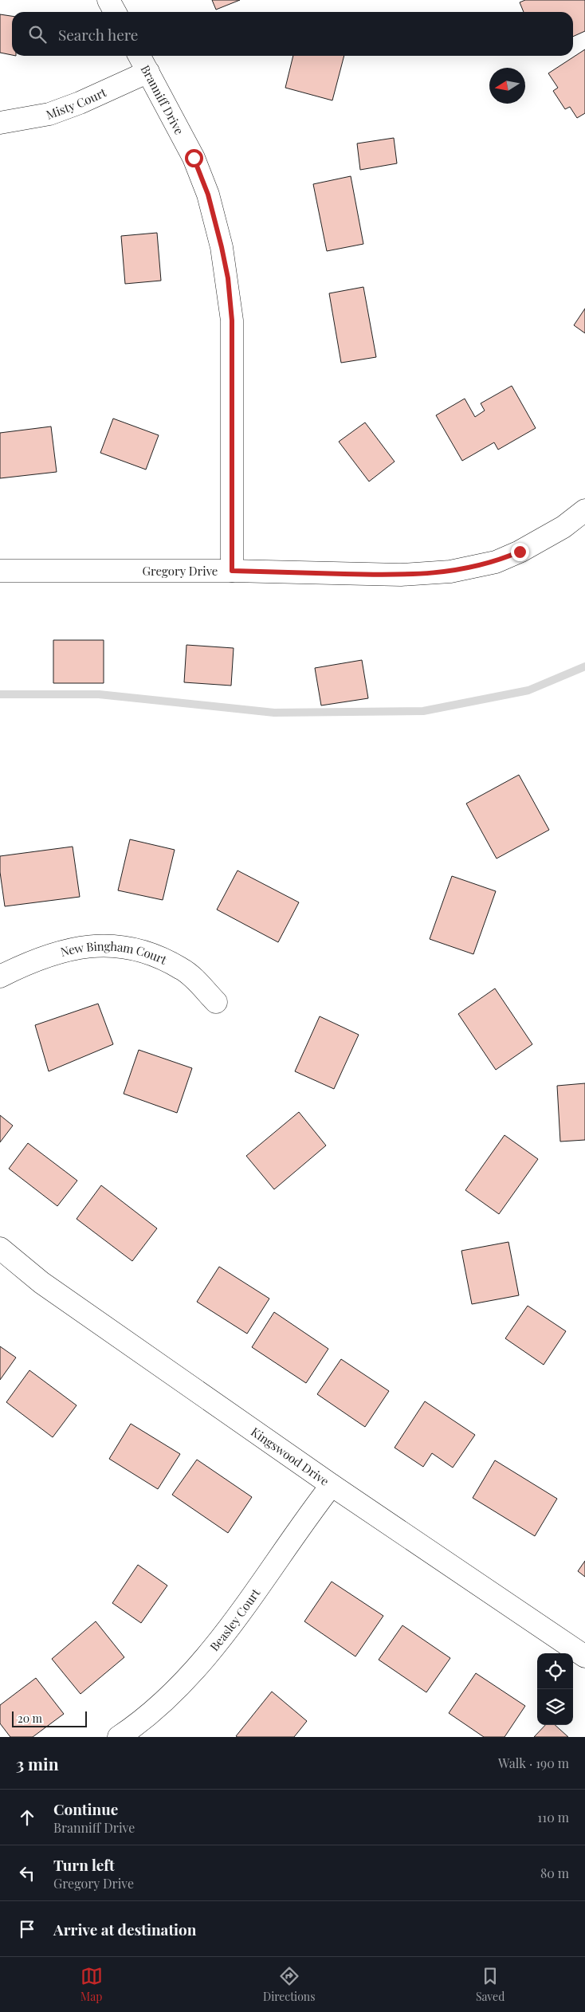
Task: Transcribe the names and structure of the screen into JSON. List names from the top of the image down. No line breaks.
{"streets":{"street":["Branniff Drive","Misty Court","Gregory Drive","New Bingham Court","Kingswood Drive","Beasley Court"]},"crossings":[["Branniff Drive","Misty Court"],["Branniff Drive","Gregory Drive"],["Kingswood Drive","Beasley Court"]],"scale_bar":"20 m","north":"left","page":{"search":"Search here","scale":"20 m","heading":["3 min","Walk · 190 m"],"list":[["Continue","Branniff Drive","110 m"],["Turn left","Gregory Drive","80 m"],"Arrive at destination"],"nav":["Map","Directions","Saved"]}}
